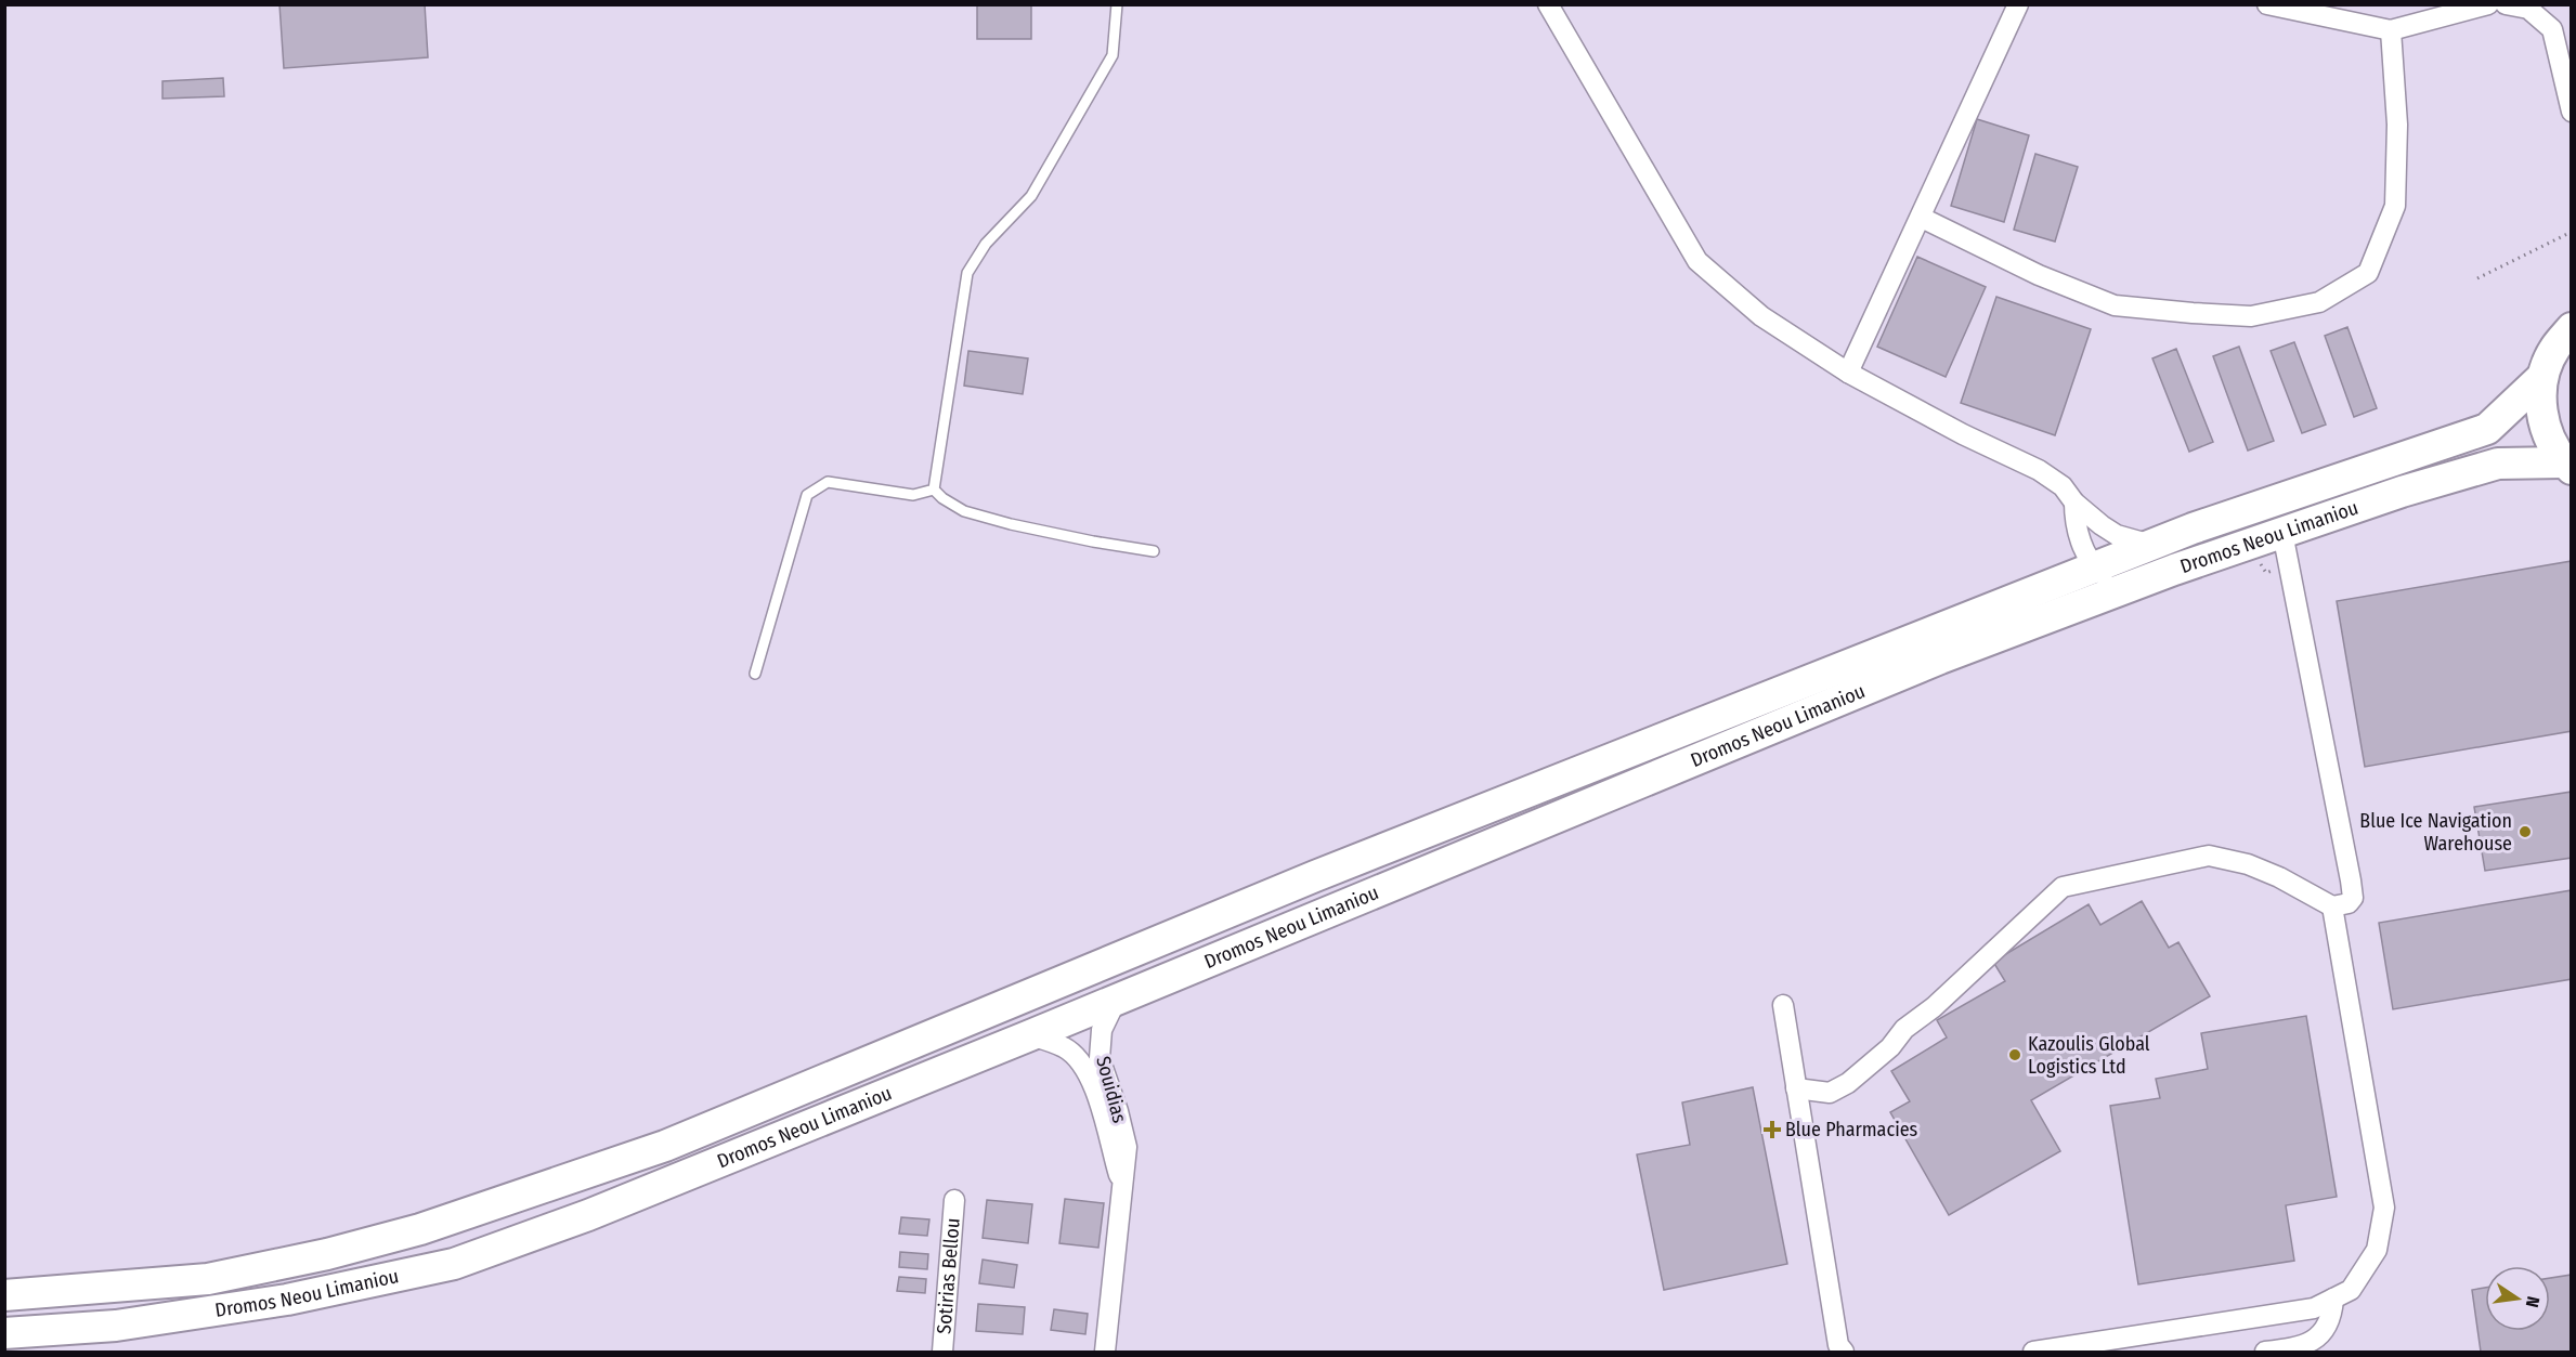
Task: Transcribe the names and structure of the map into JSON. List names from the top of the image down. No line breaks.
{"streets":{"main road":["Dromos Neou Limaniou"],"street":["Souidias","Sotirias Bellou"]},"crossings":[["Dromos Neou Limaniou","Souidias"]],"places":{"other":["Blue Ice Navigation Warehouse","Kazoulis Global Logistics Ltd"],"health":["Blue Pharmacies"]},"north":"right"}
